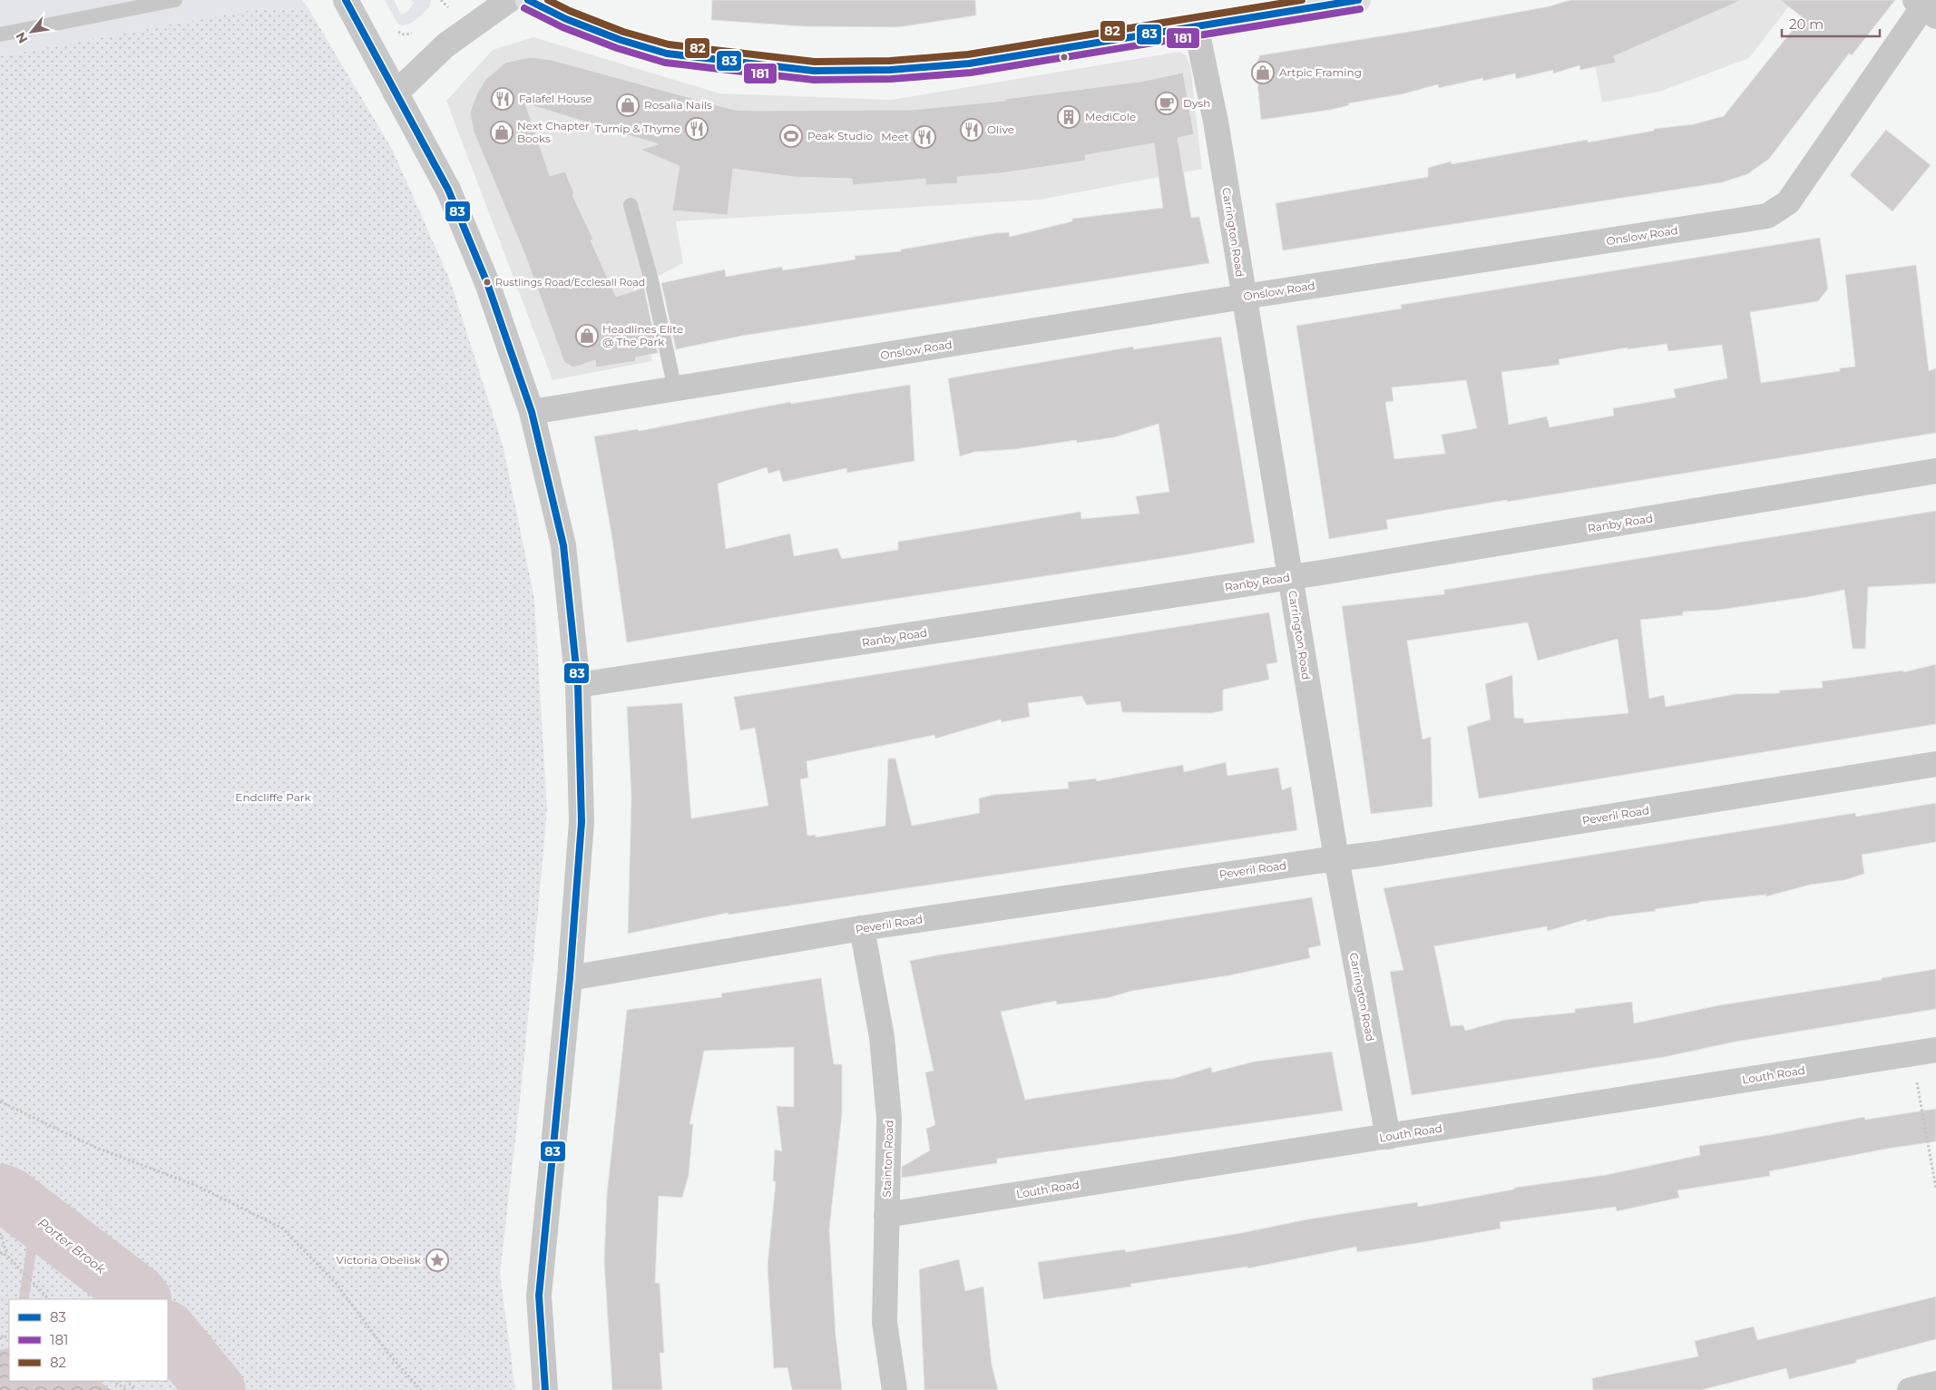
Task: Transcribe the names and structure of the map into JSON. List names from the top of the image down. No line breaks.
{"streets":{"street":["Carrington Road","Onslow Road","Ranby Road","Peveril Road","Louth Road","Stainton Road"]},"crossings":[["Carrington Road","Onslow Road"],["Carrington Road","Ranby Road"],["Carrington Road","Peveril Road"],["Carrington Road","Louth Road"],["Peveril Road","Stainton Road"],["Louth Road","Stainton Road"]],"water":["Porter Brook"],"parks":["Endcliffe Park"],"places":{"shop":["Artpic Framing","Rosalia Nails","Next Chapter Books","Headlines Elite @ The Park"],"restaurant":["Falafel House","Turnip & Thyme","Olive","Meet"],"cafe":["Dysh"],"building":["MediCole"],"sports":["Peak Studio"],"other":["Rustlings Road/Ecclesall Road"],"place":["Victoria Obelisk"]},"lines":["transit line 83","transit line 82","transit line 181"],"legend":["83","181","82"],"scale_bar":"20 m","north":"bottom left"}
